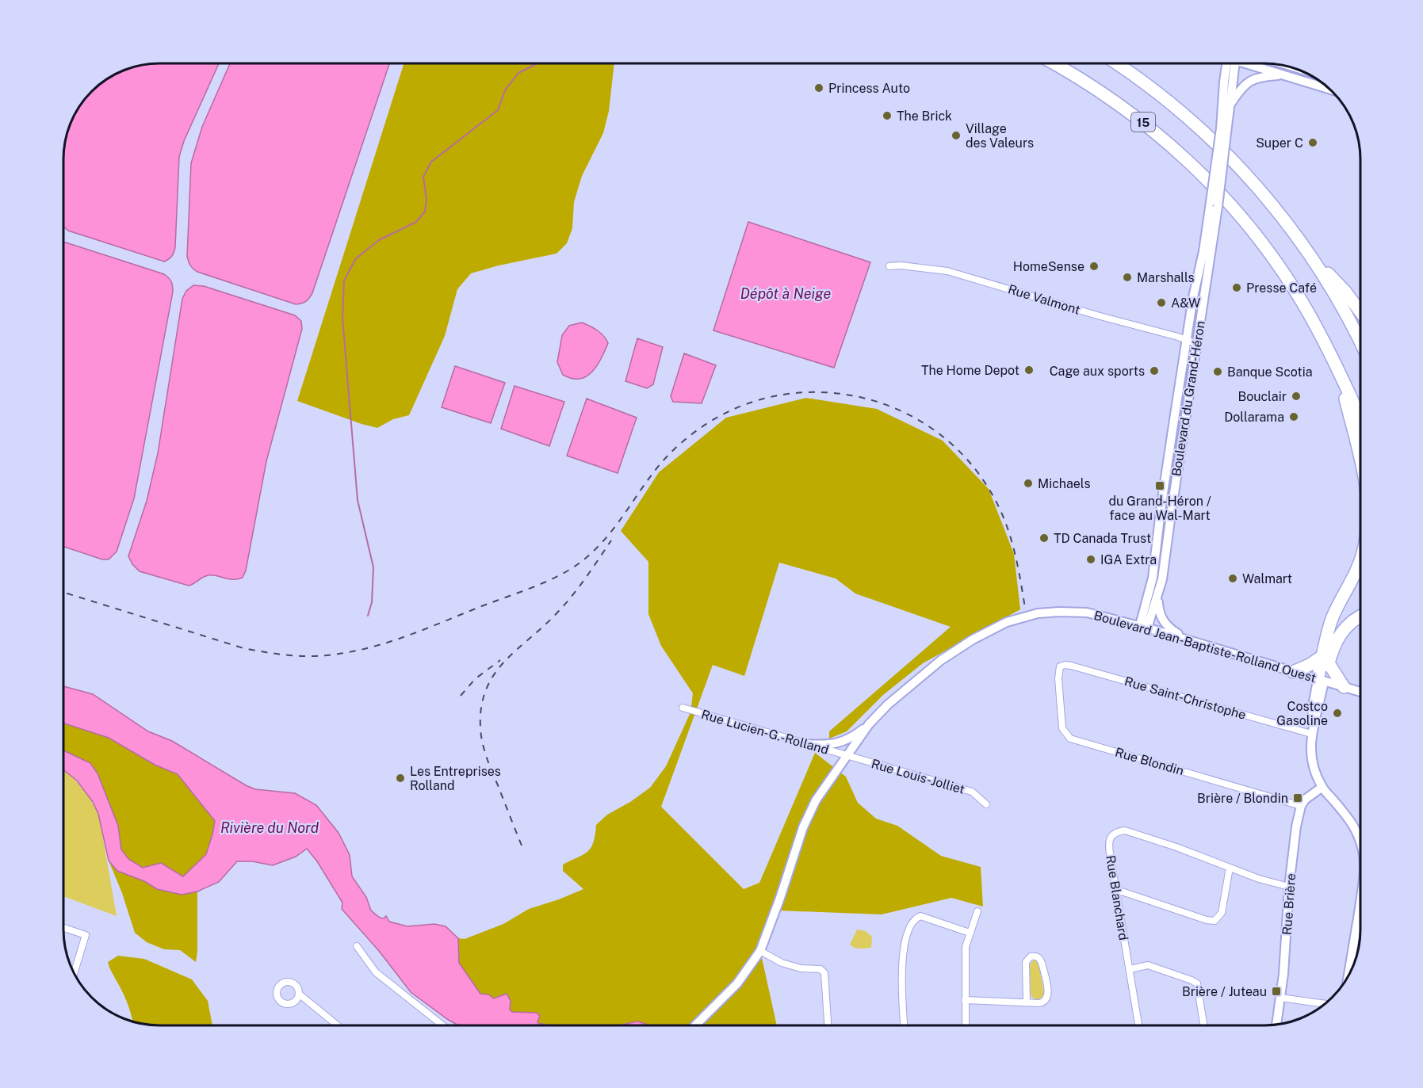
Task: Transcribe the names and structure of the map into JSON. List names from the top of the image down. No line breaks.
{"streets":{"highway":["15"],"street":["Rue Valmont","Boulevard du Grand-Héron","Boulevard Jean-Baptiste-Rolland Ouest","Rue Saint-Christophe","Rue Lucien-G.-Rolland","Rue Blondin","Rue Louis-Jolliet","Rue Blanchard","Rue Brière"]},"crossings":[["Rue Valmont","Boulevard du Grand-Héron"],["Boulevard du Grand-Héron","Boulevard Jean-Baptiste-Rolland Ouest"],["Boulevard Jean-Baptiste-Rolland Ouest","Rue Lucien-G.-Rolland"],["Boulevard Jean-Baptiste-Rolland Ouest","Rue Louis-Jolliet"],["Rue Saint-Christophe","Rue Blondin"],["Rue Lucien-G.-Rolland","Rue Louis-Jolliet"],["Rue Blondin","Rue Brière"],["Rue Blanchard","Rue Brière"]],"water":["Dépôt à Neige","Rivière du Nord"],"places":{"other":["Princess Auto","The Brick","Village des Valeurs","Super C","HomeSense","Marshalls","Presse Café","A&W","The Home Depot","Cage aux sports","Banque Scotia","Bouclair","Dollarama","Michaels","TD Canada Trust","IGA Extra","Walmart","Costco Gasoline","Les Entreprises Rolland"],"transit":["du Grand-Héron / face au Wal-Mart","Brière / Blondin","Brière / Juteau"]}}
